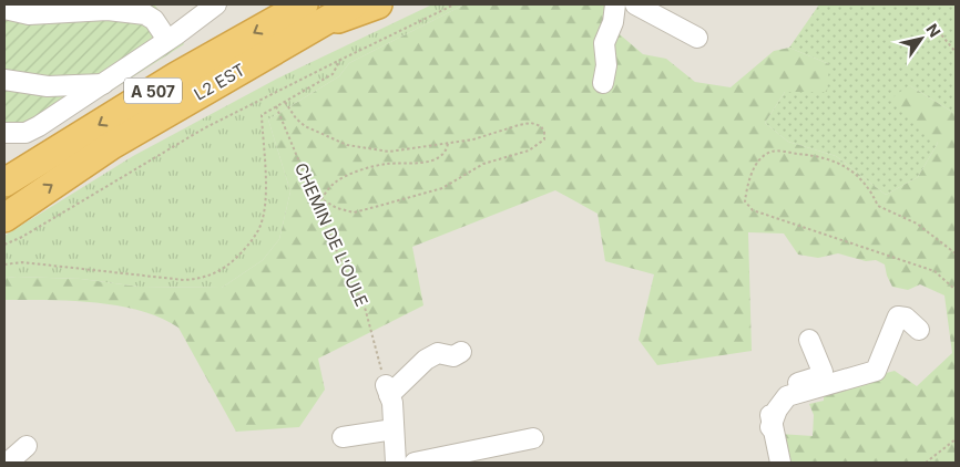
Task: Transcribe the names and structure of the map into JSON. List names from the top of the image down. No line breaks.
{"streets":{"highway":["L2 EST","A 507"],"path":["CHEMIN DE L'OULE"]},"north":"top right"}
